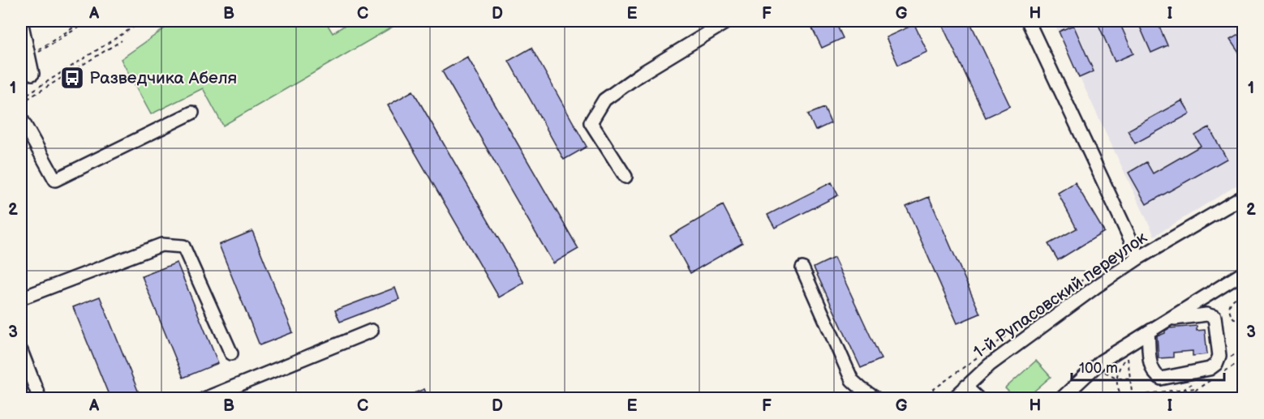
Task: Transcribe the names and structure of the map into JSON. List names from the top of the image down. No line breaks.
{"streets":{"street":["1-й Рупасовский переулок"]},"places":{"bus stop":["Разведчика Абеля"]},"scale_bar":"100 m","grid":{"columns":["A","B","C","D","E","F","G","H","I"],"rows":["1","2","3"]}}
